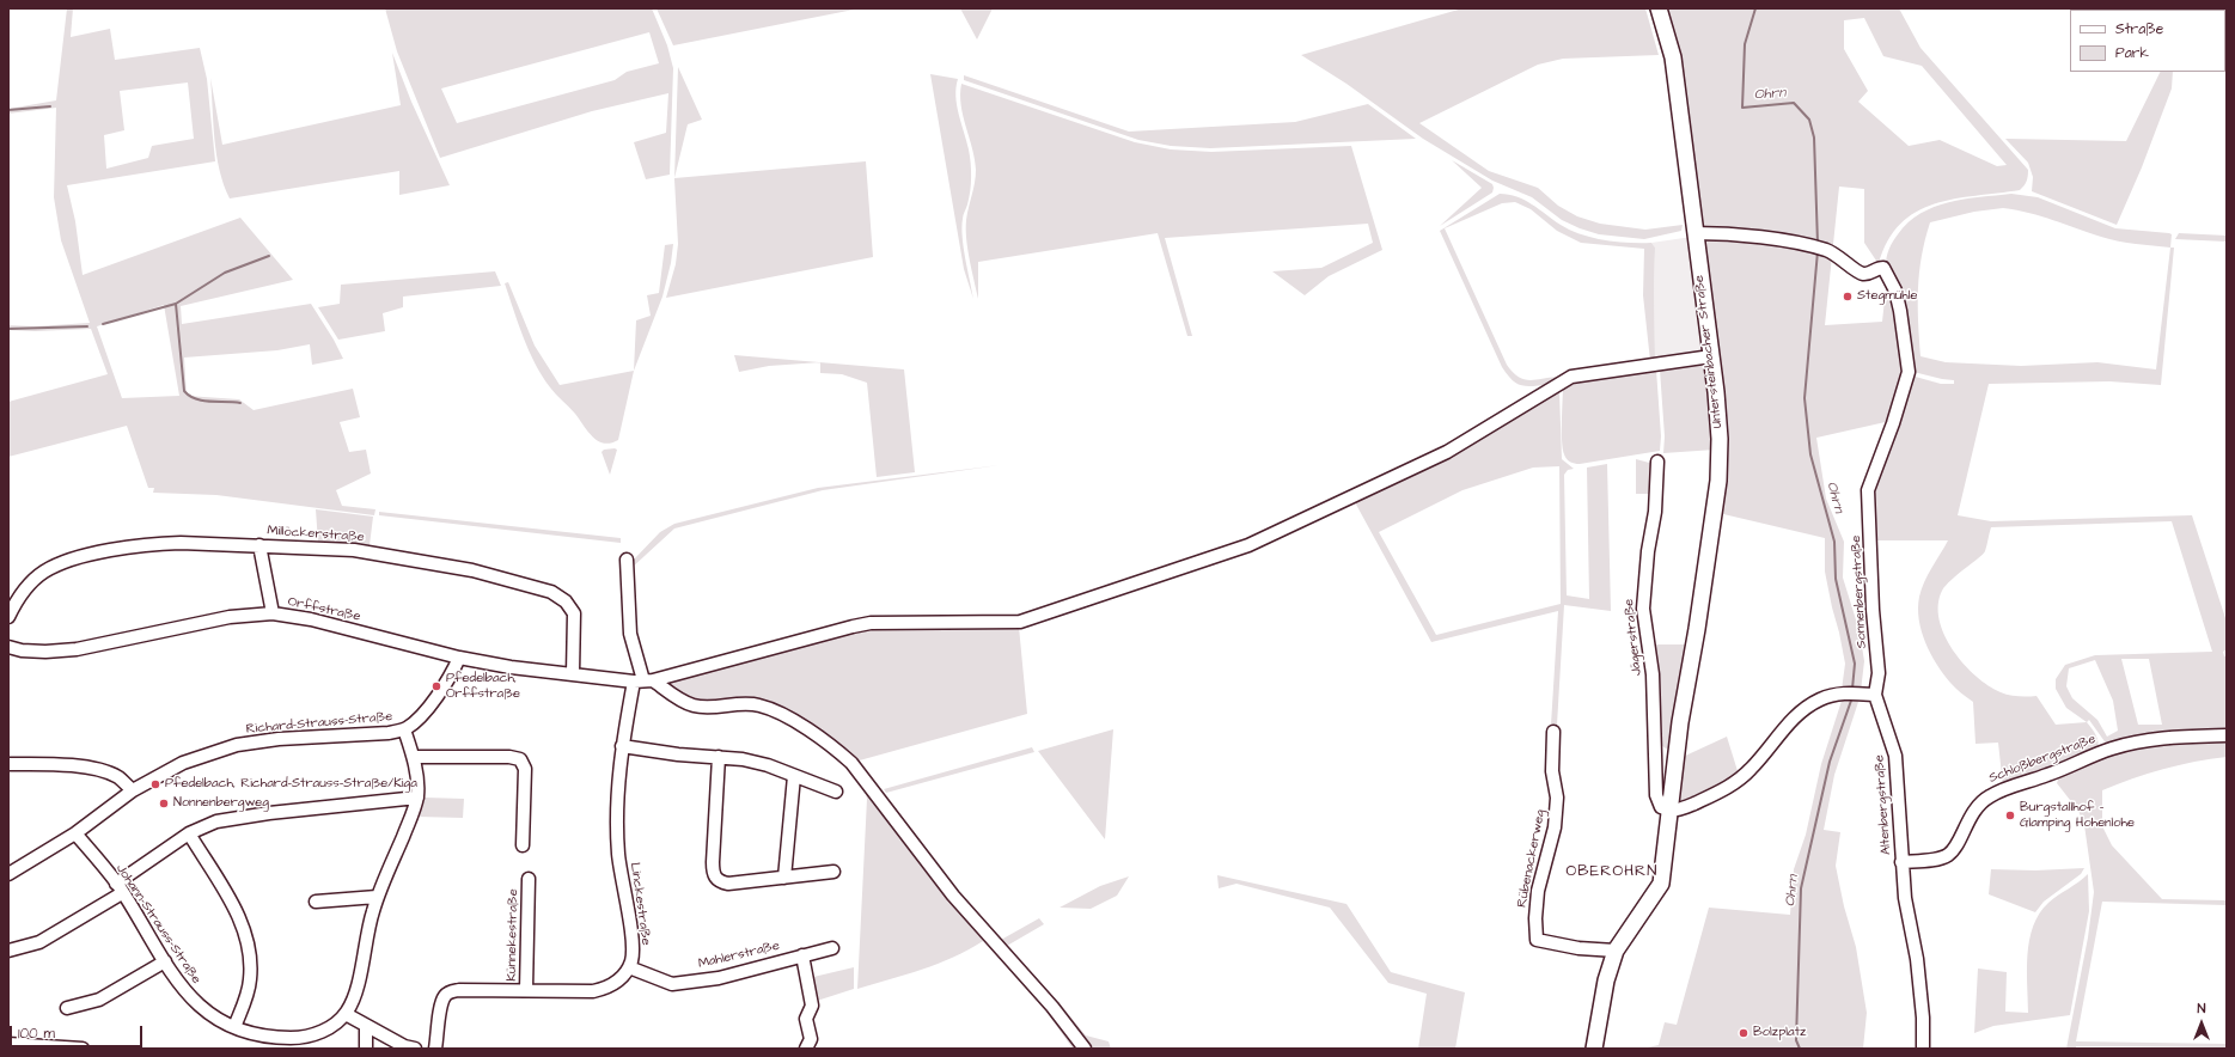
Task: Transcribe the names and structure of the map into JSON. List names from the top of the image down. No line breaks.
{"streets":{"main road":["Untersteinbacher Straße"],"street":["Millöckerstraße","Sonnenbergstraße","Orffstraße","Jägerstraße","Richard-Strauss-Straße","Schloßbergstraße","Altenbergstraße","Rübenackerweg","Linckestraße","Johann-Strauss-Straße","Künnekestraße","Mahlerstraße"]},"crossings":[["Untersteinbacher Straße","Sonnenbergstraße"],["Untersteinbacher Straße","Jägerstraße"],["Untersteinbacher Straße","Rübenackerweg"],["Millöckerstraße","Orffstraße"],["Sonnenbergstraße","Altenbergstraße"],["Orffstraße","Richard-Strauss-Straße"],["Orffstraße","Linckestraße"],["Richard-Strauss-Straße","Johann-Strauss-Straße"],["Schloßbergstraße","Altenbergstraße"],["Linckestraße","Mahlerstraße"]],"districts":["OBEROHRN"],"water":["Ohrn"],"places":["Stegmühle","Pfedelbach, Orffstraße","Pfedelbach, Richard-Strauss-Straße/Kiga","Nonnenbergweg","Burgstallhof - Glamping Hohenlohe","Bolzplatz"],"legend":["Straße","Park"],"scale_bar":"100 m","north":"top"}
